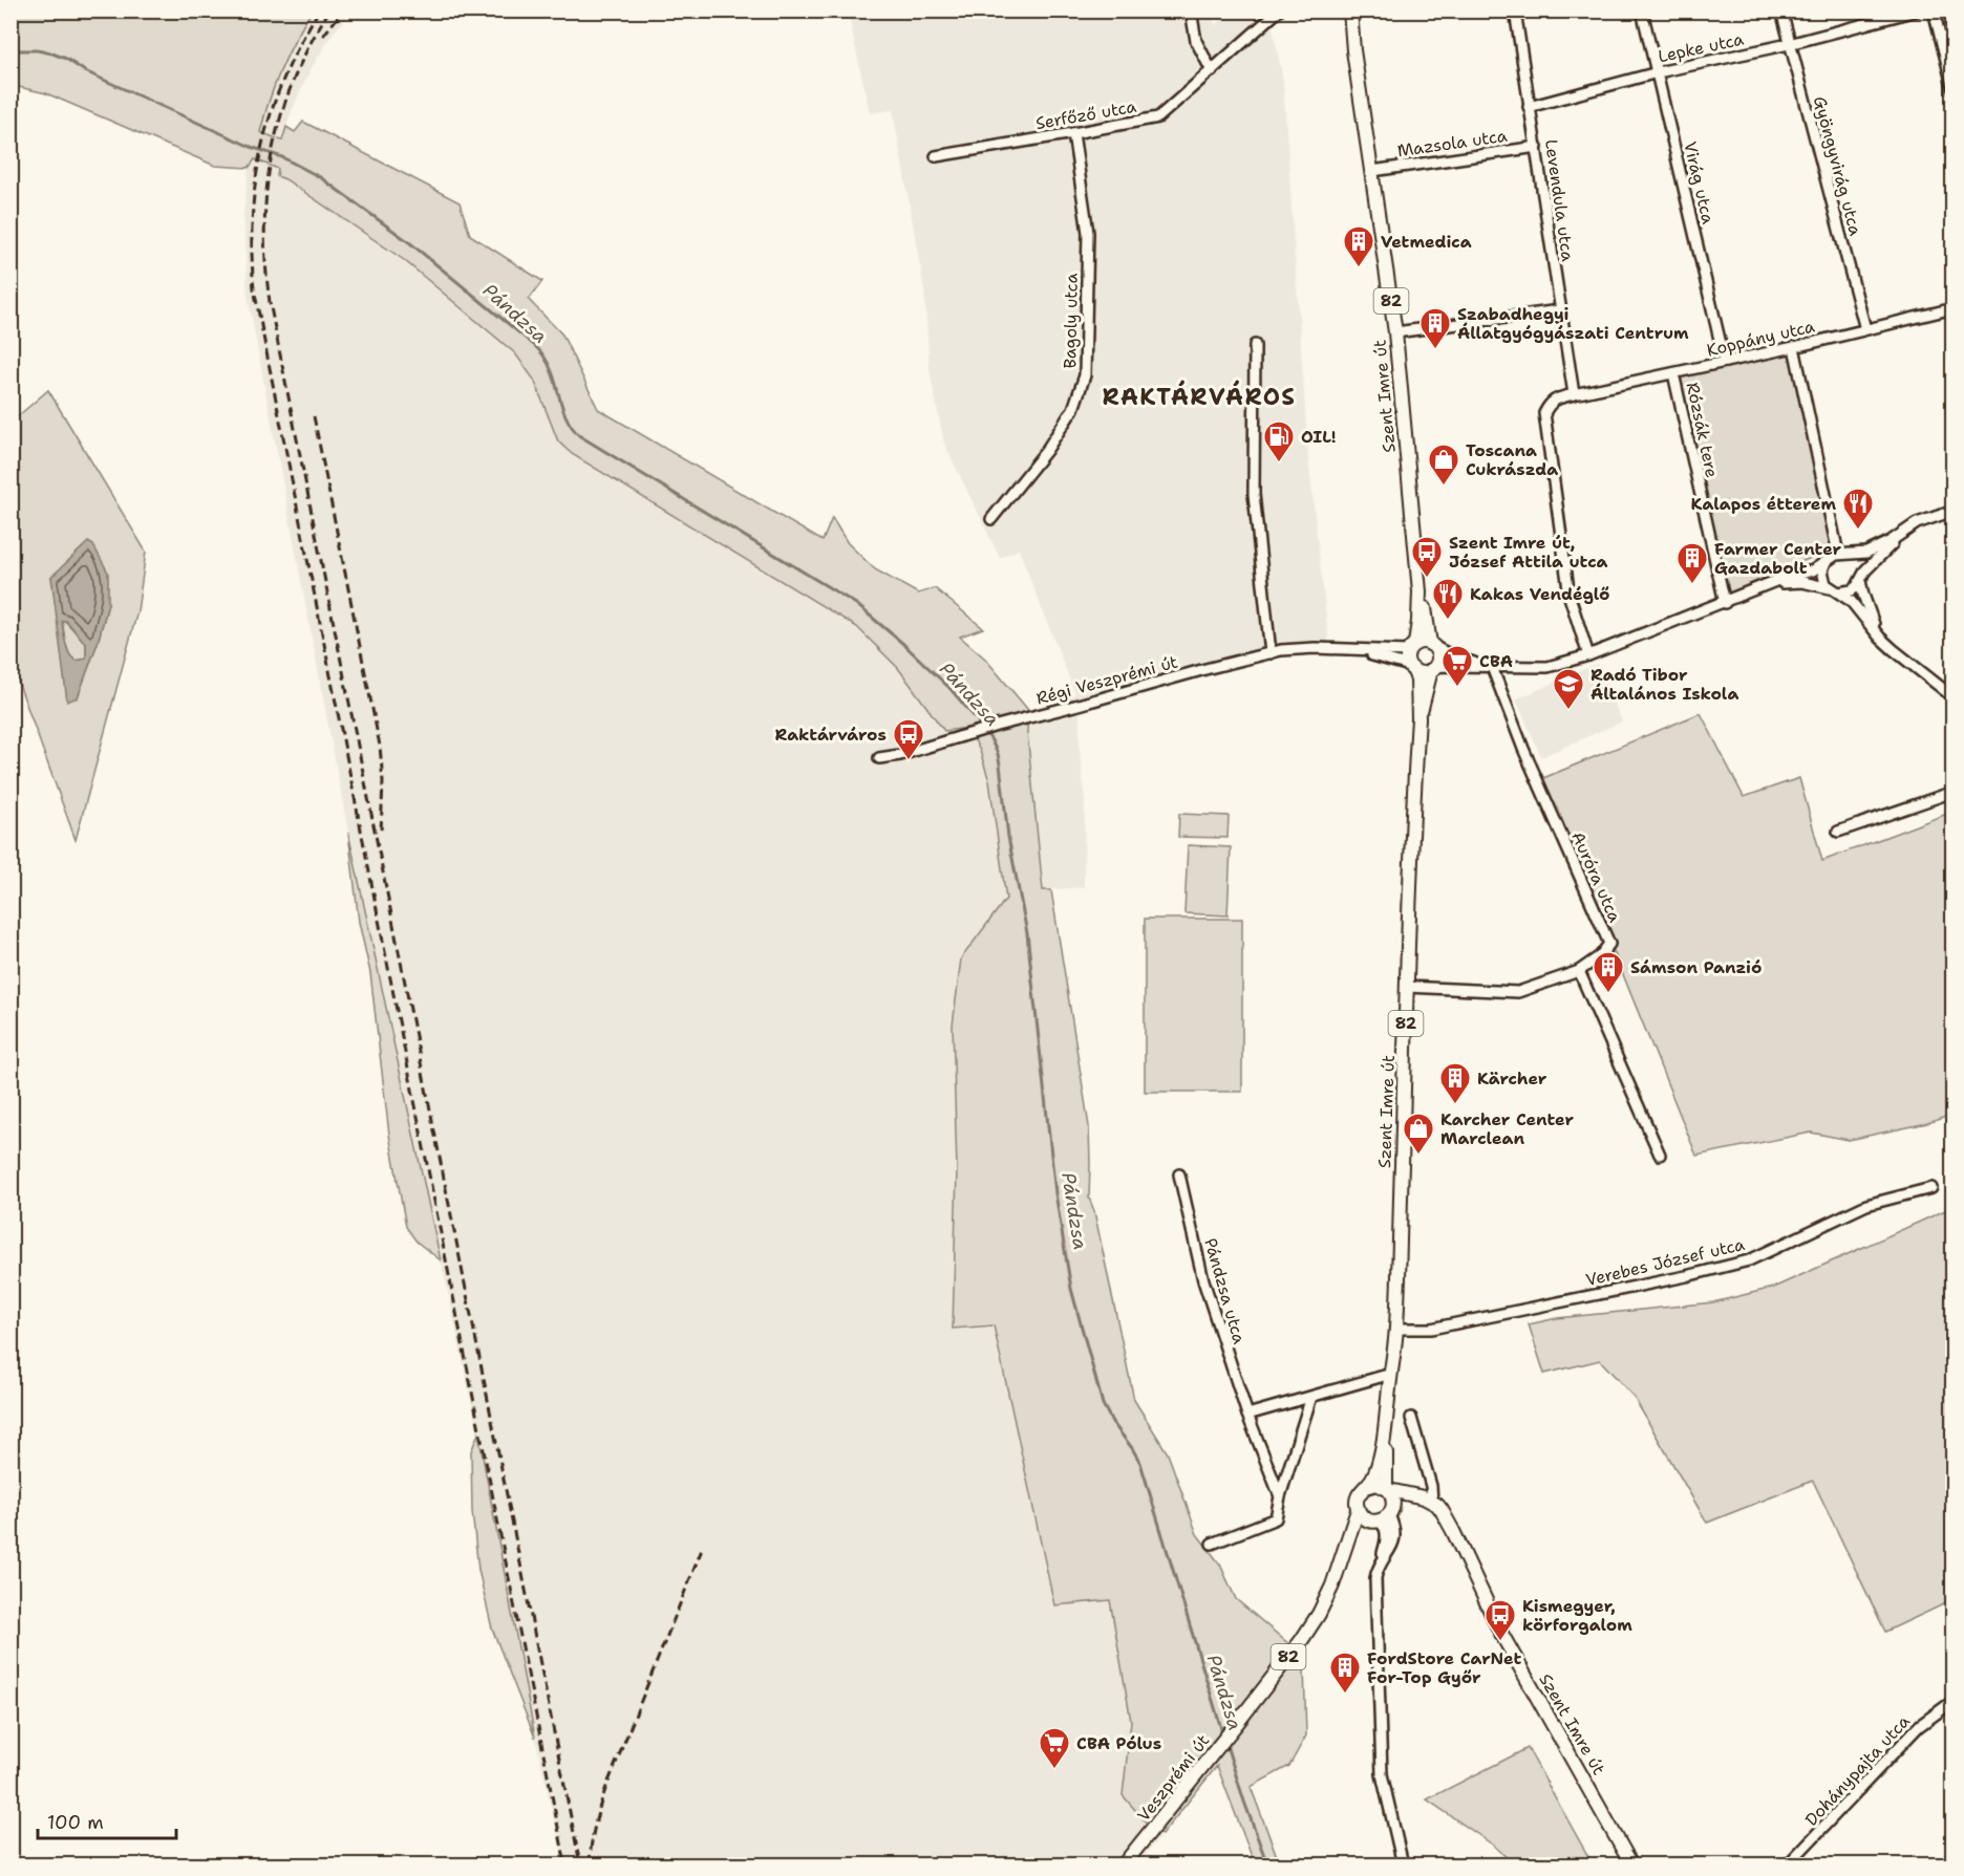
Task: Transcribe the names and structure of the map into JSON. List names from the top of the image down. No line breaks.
{"streets":{"main road":["82","Szent Imre út","Veszprémi út"],"street":["Lepke utca","Serfőző utca","Mazsola utca","Gyöngyvirág utca","Virág utca","Levendula utca","Bagoly utca","Koppány utca","Rózsák tere","Régi Veszprémi út","Auróra utca","Verebes József utca","Pándzsa utca","Dohánypajta utca"]},"crossings":[["Lepke utca","Gyöngyvirág utca"],["Lepke utca","Virág utca"],["Lepke utca","Levendula utca"],["Serfőző utca","Bagoly utca"],["Mazsola utca","Levendula utca"],["Mazsola utca","Szent Imre út"],["Gyöngyvirág utca","Koppány utca"],["Virág utca","Koppány utca"],["Levendula utca","Koppány utca"],["82","Szent Imre út"],["82","Régi Veszprémi út"],["82","Veszprémi út"],["Koppány utca","Rózsák tere"],["Szent Imre út","Régi Veszprémi út"],["Szent Imre út","Verebes József utca"],["Szent Imre út","Veszprémi út"]],"districts":["RAKTÁRVÁROS"],"water":["Pándzsa"],"places":{"building":["Vetmedica","Szabadhegyi Állatgyógyászati Centrum","Farmer Center Gazdabolt","Sámson Panzió","Kärcher","FordStore CarNet For-Top Győr"],"fuel station":["OIL!"],"shop":["Toscana Cukrászda","Karcher Center Marclean"],"restaurant":["Kalapos étterem","Kakas Vendéglő"],"bus stop":["Szent Imre út, József Attila utca","Raktárváros","Kismegyer, körforgalom"],"supermarket":["CBA","CBA Pólus"],"school or university":["Radó Tibor Általános Iskola"]},"scale_bar":"100 m"}
